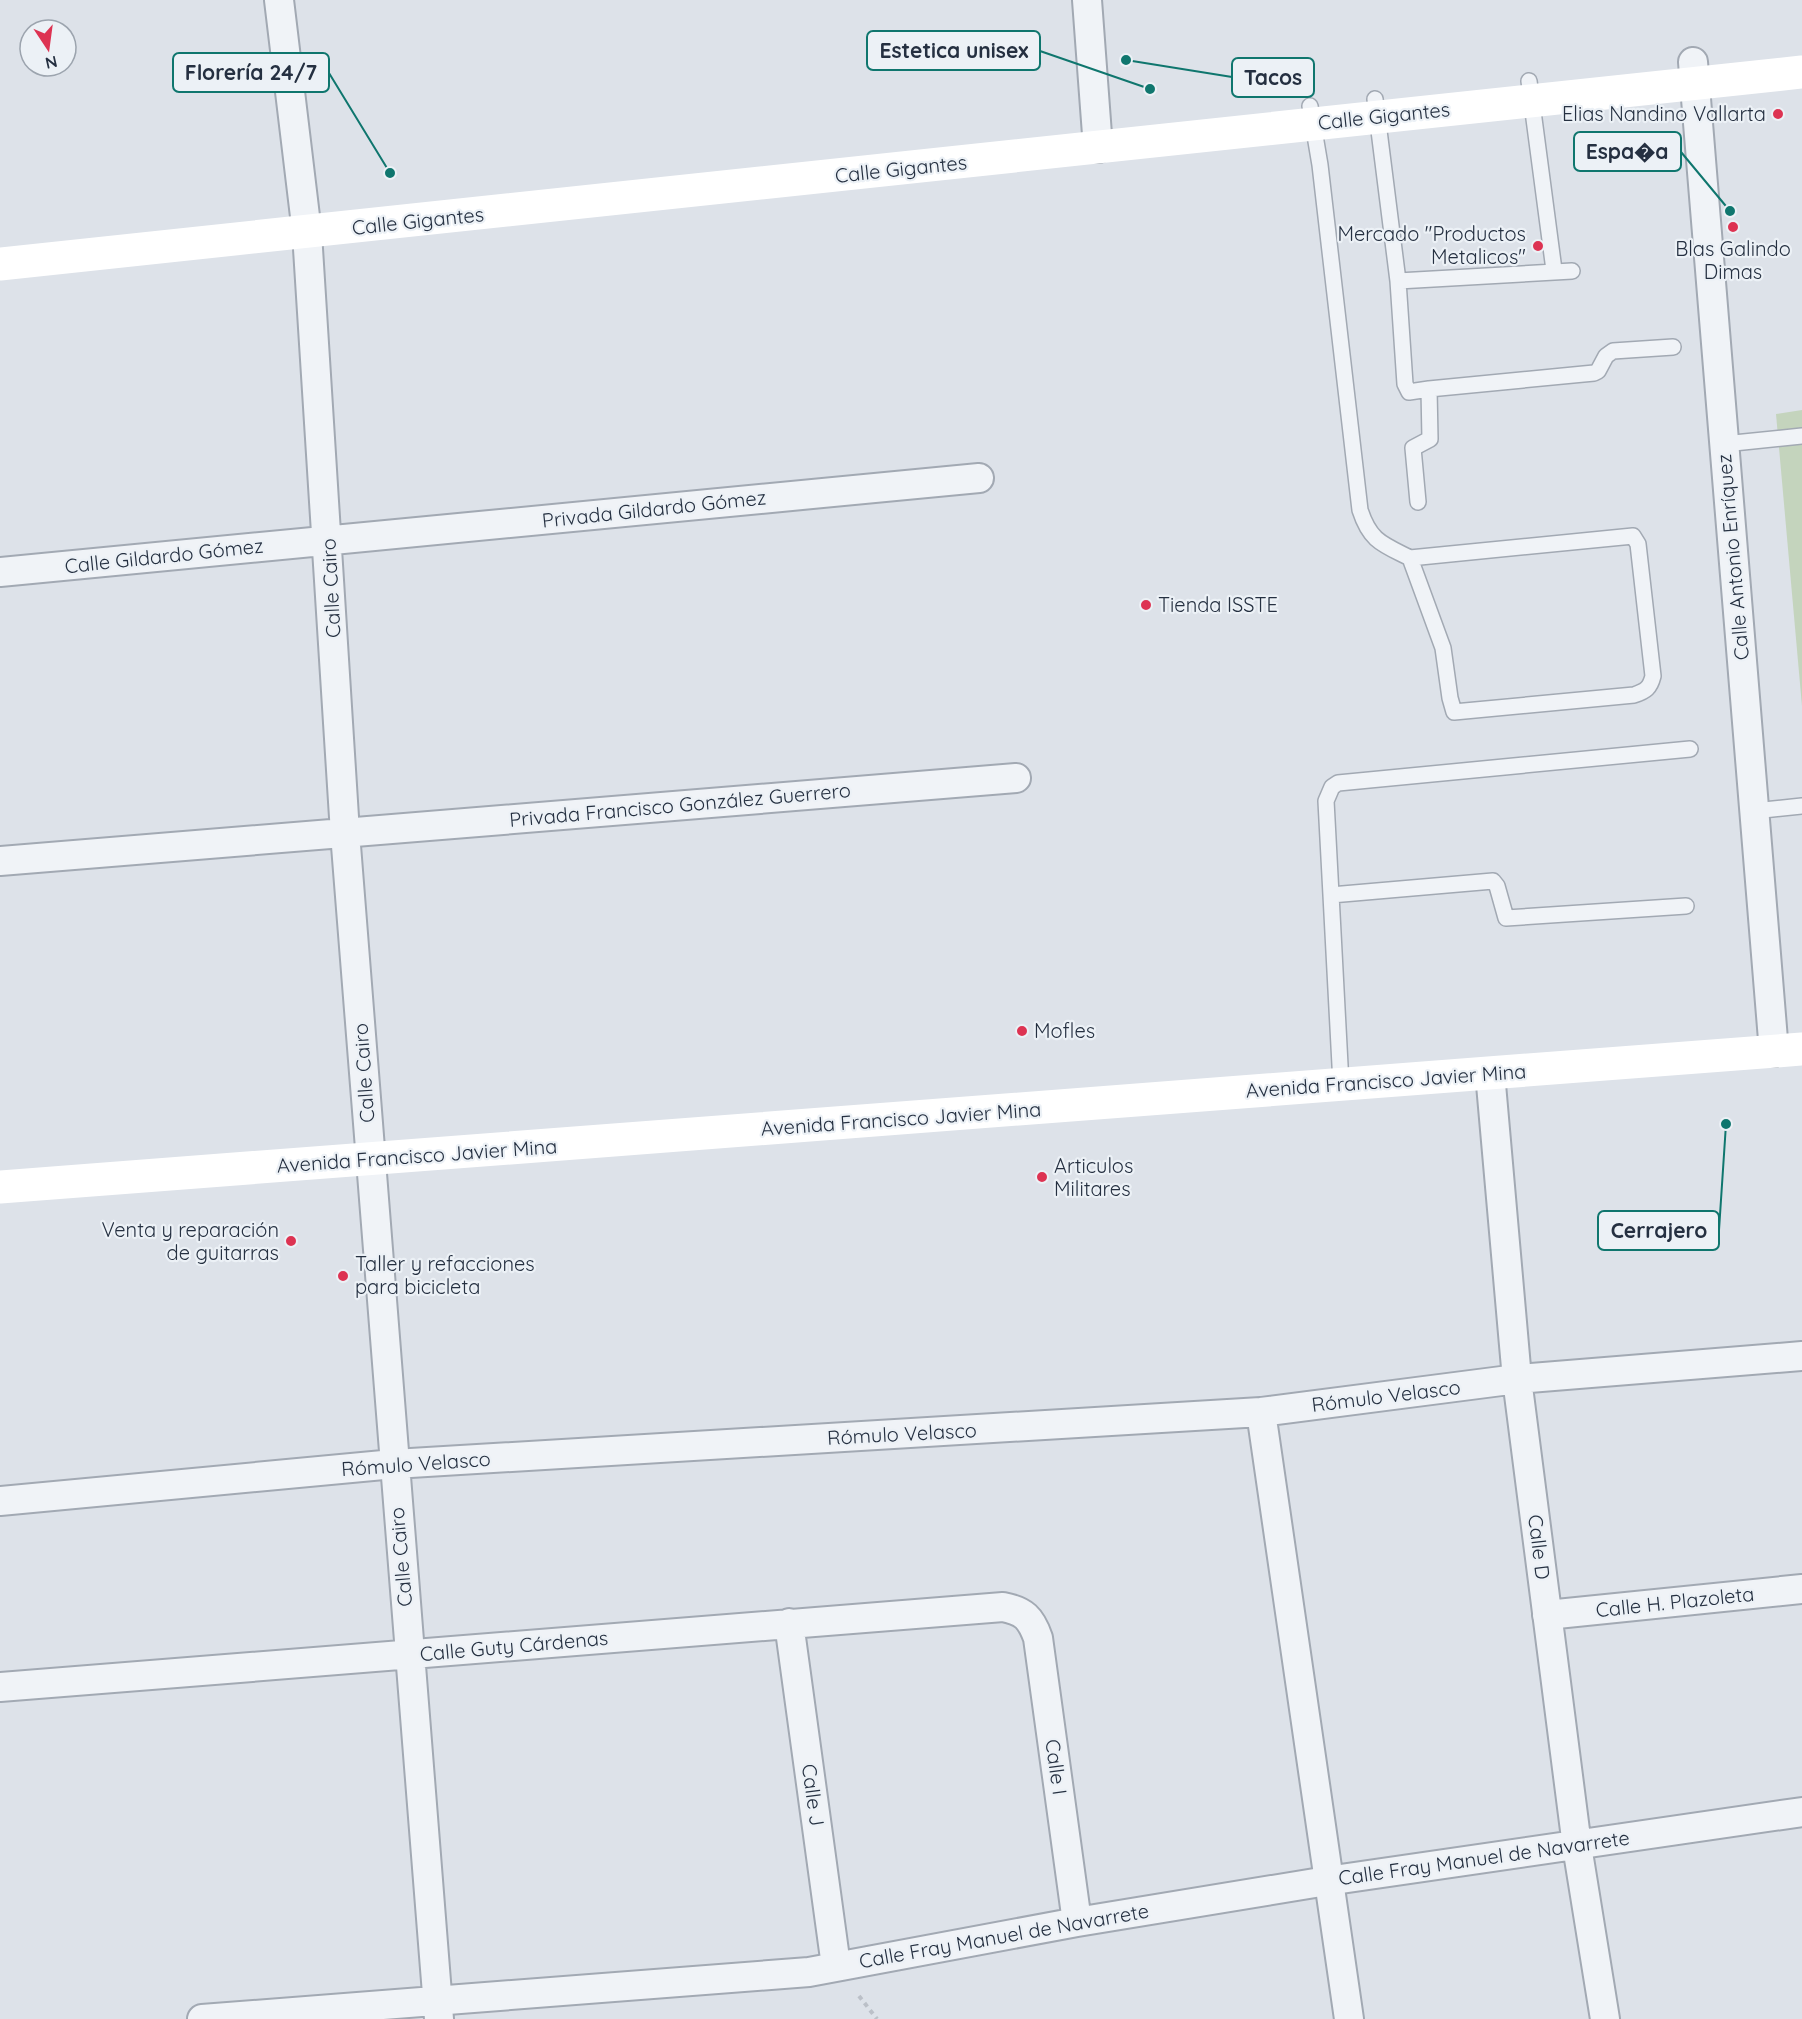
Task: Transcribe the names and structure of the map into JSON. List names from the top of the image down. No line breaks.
{"streets":{"main road":["Calle Gigantes","Avenida Francisco Javier Mina"],"street":["Privada Gildardo Gómez","Calle Gildardo Gómez","Calle Antonio Enríquez","Calle Cairo","Privada Francisco González Guerrero","Rómulo Velasco","Calle D","Calle H. Plazoleta","Calle Guty Cárdenas","Calle I","Calle J","Calle Fray Manuel de Navarrete"]},"crossings":[["Calle Gigantes","Calle Antonio Enríquez"],["Calle Gigantes","Calle Cairo"],["Privada Gildardo Gómez","Calle Gildardo Gómez"],["Privada Gildardo Gómez","Calle Cairo"],["Calle Gildardo Gómez","Calle Cairo"],["Calle Antonio Enríquez","Avenida Francisco Javier Mina"],["Calle Cairo","Privada Francisco González Guerrero"],["Calle Cairo","Avenida Francisco Javier Mina"],["Calle Cairo","Rómulo Velasco"],["Calle Cairo","Calle Guty Cárdenas"],["Calle Cairo","Calle Fray Manuel de Navarrete"],["Avenida Francisco Javier Mina","Calle D"],["Rómulo Velasco","Calle D"],["Calle D","Calle H. Plazoleta"],["Calle D","Calle Fray Manuel de Navarrete"],["Calle Guty Cárdenas","Calle I"],["Calle Guty Cárdenas","Calle J"],["Calle I","Calle Fray Manuel de Navarrete"],["Calle J","Calle Fray Manuel de Navarrete"]],"places":["Tacos","Estetica unisex","Elias Nandino Vallarta","Florería 24/7","Espa�a","Blas Galindo Dimas","Mercado \"Productos Metalicos\"","Tienda ISSTE","Mofles","Cerrajero","Articulos Militares","Venta y reparación de guitarras","Taller y refacciones para bicicleta"],"north":"bottom"}
